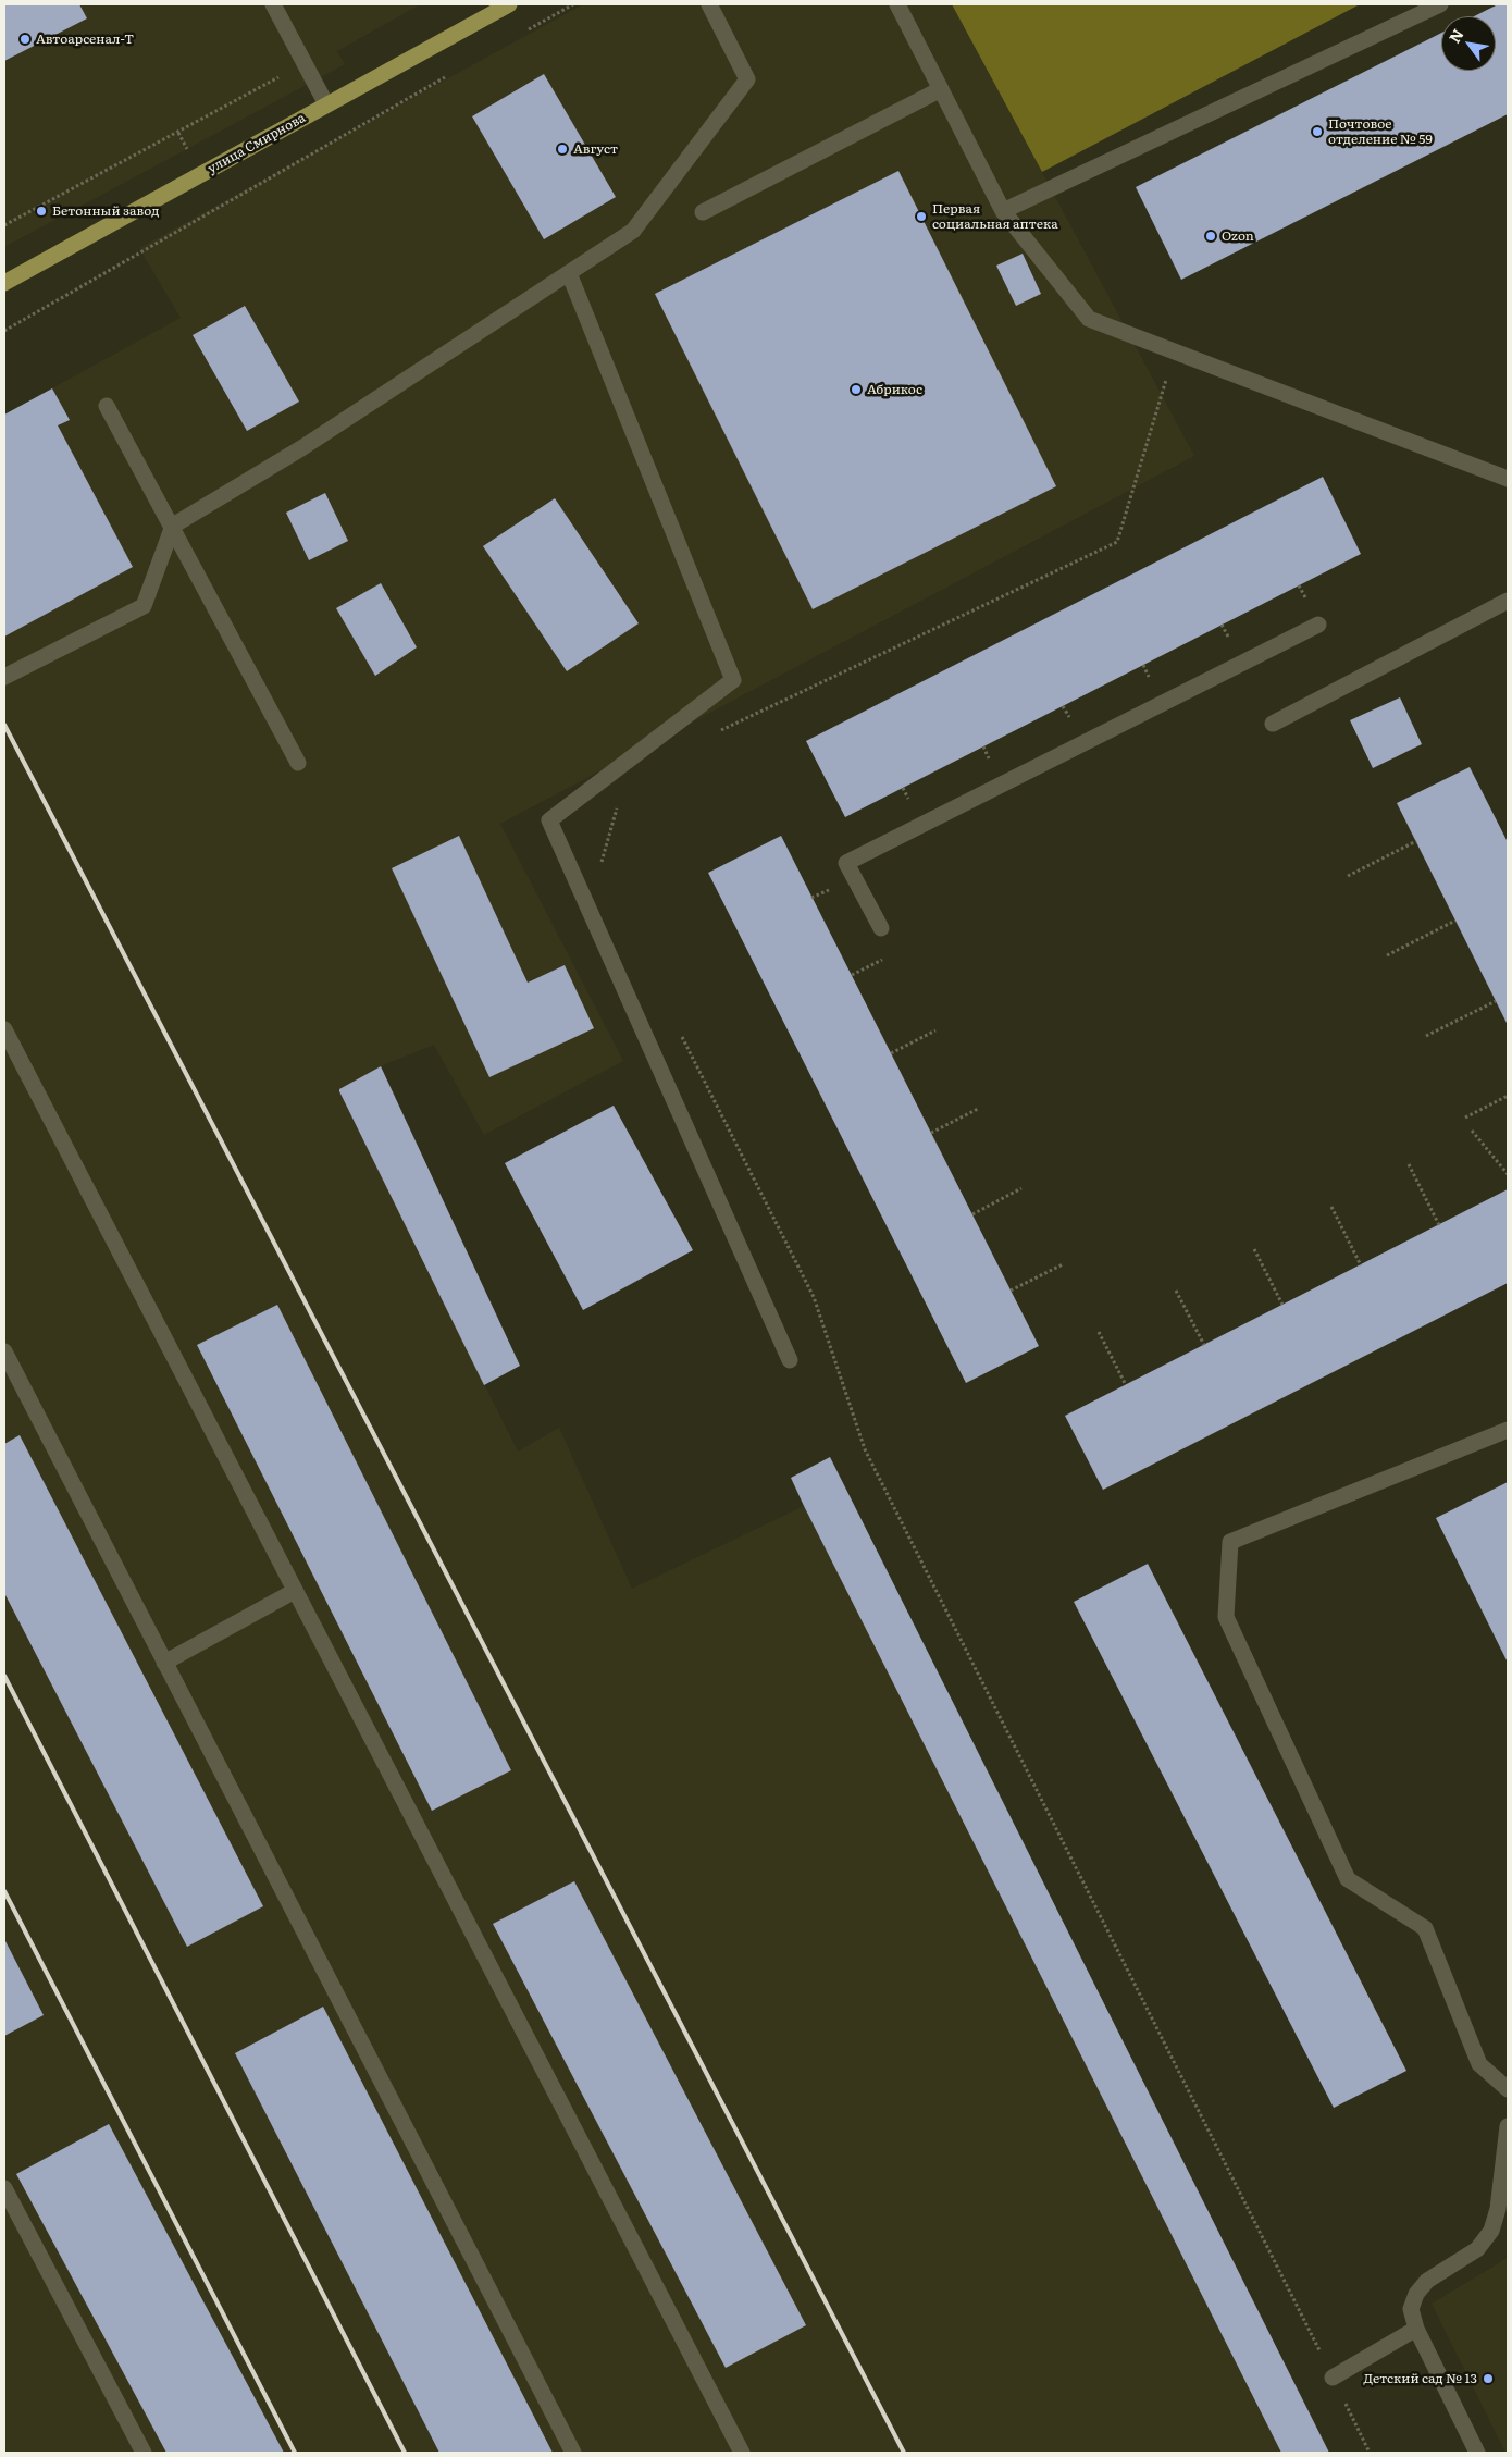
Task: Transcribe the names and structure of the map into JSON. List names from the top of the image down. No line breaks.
{"streets":{"main road":["улица Смирнова"]},"places":["Автоарсенал-Т","Почтовое отделение № 59","Август","Бетонный завод","Первая социальная аптека","Ozon","Абрикос","Детский сад № 13"],"north":"top left"}
